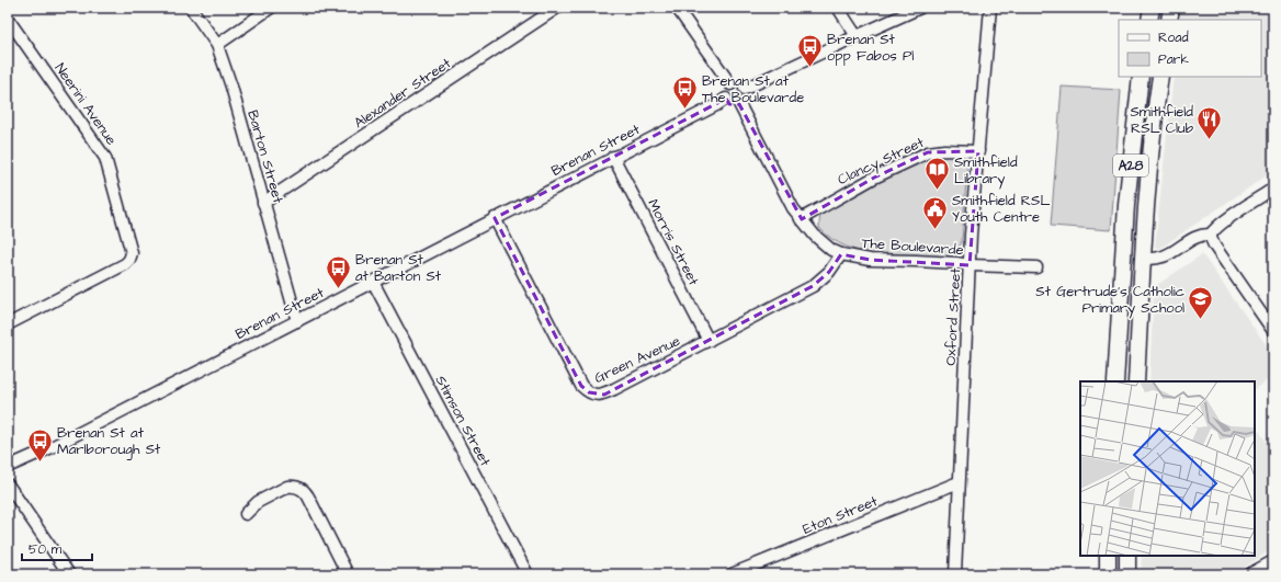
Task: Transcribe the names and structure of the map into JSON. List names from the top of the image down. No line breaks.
{"streets":{"highway":["A28"],"street":["Alexander Street","Neerini Avenue","Brenan Street","Barton Street","Clancy Street","Morris Street","The Boulevarde","Oxford Street","Green Avenue","Stimson Street","Eton Street"]},"crossings":[["Alexander Street","Barton Street"],["Brenan Street","Barton Street"],["Brenan Street","Morris Street"],["Brenan Street","The Boulevarde"],["Brenan Street","Green Avenue"],["Brenan Street","Stimson Street"],["Clancy Street","The Boulevarde"],["Clancy Street","Oxford Street"],["Morris Street","Green Avenue"],["The Boulevarde","Oxford Street"],["The Boulevarde","Green Avenue"],["Oxford Street","Eton Street"]],"places":{"bus stop":["Brenan St opp Fabos Pl","Brenan St at The Boulevarde","Brenan St at Barton St","Brenan St at Marlborough St"],"restaurant":["Smithfield RSL Club"],"library":["Smithfield Library"],"public building":["Smithfield RSL Youth Centre"],"school or university":["St Gertrude's Catholic Primary School"]},"legend":["Road","Park"],"scale_bar":"50 m"}
